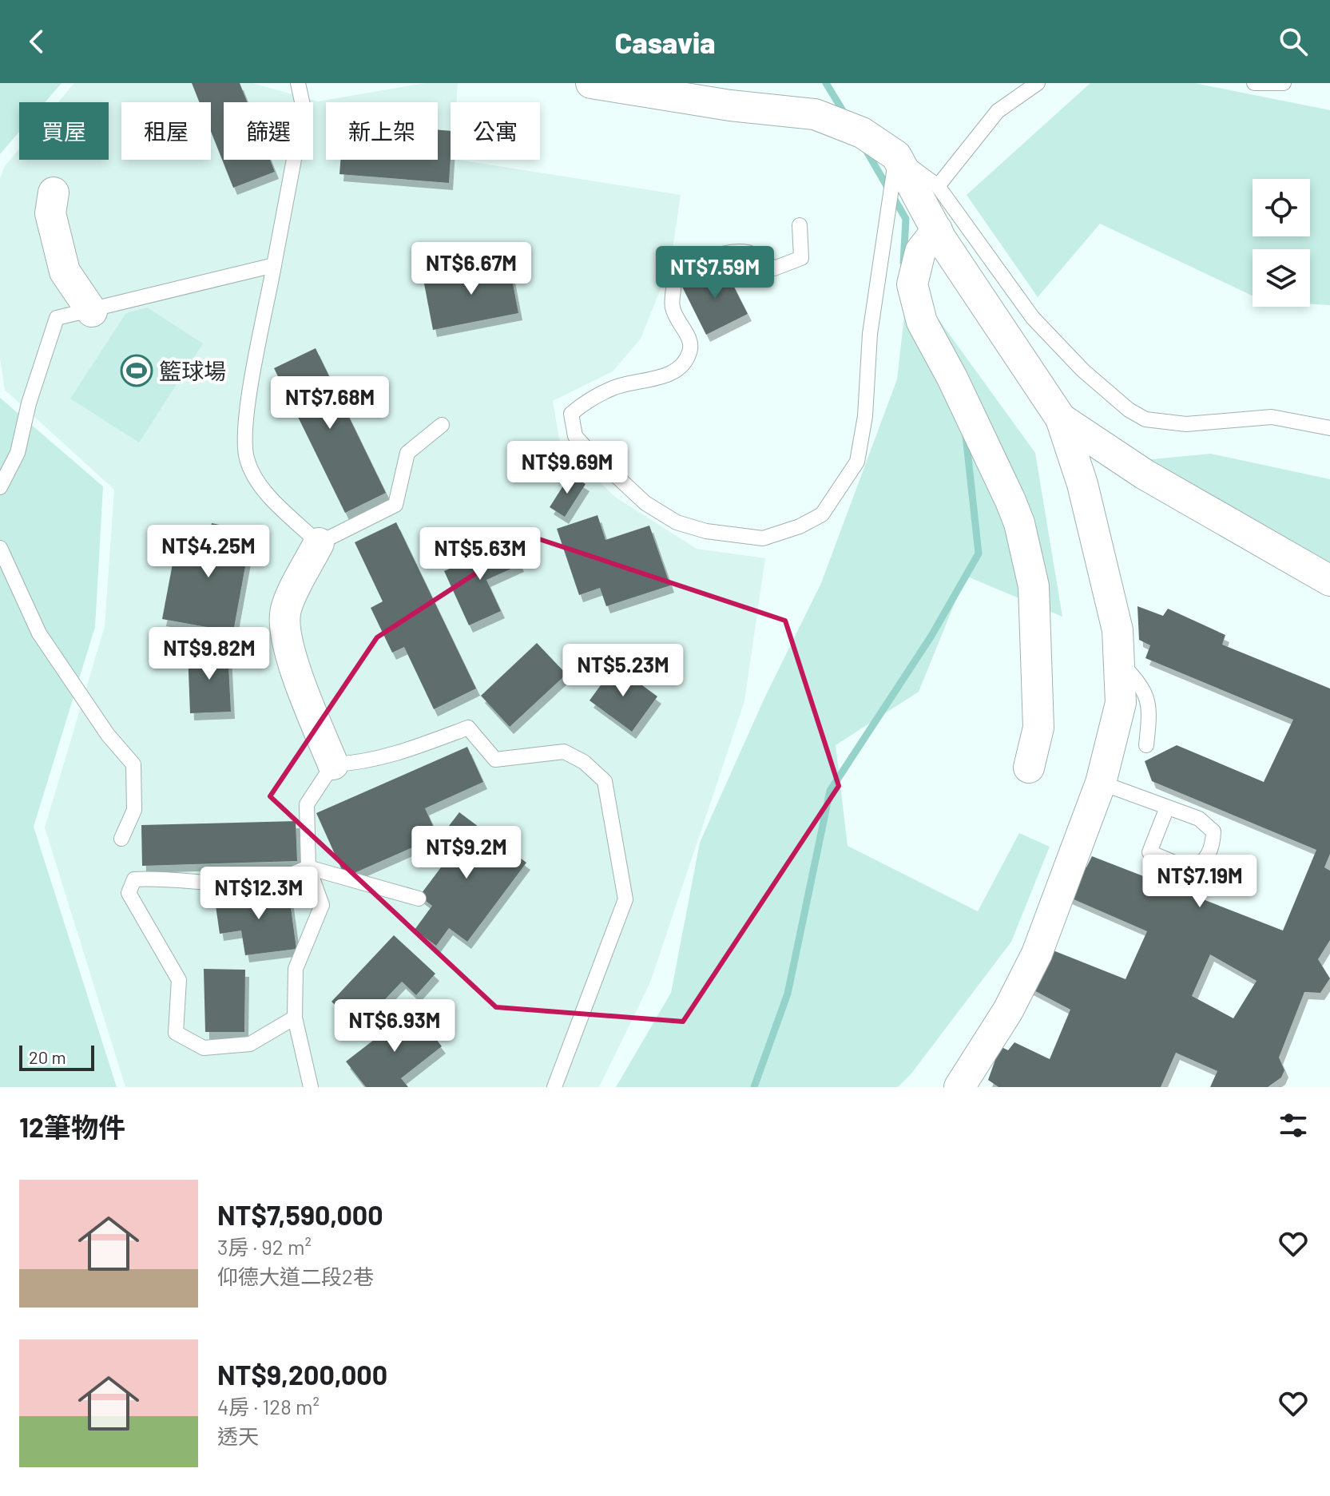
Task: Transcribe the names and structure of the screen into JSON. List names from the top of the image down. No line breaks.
{"places":{"sports":["籃球場"]},"scale_bar":"20 m","page":{"header":"Casavia","chip":["買屋","租屋","篩選","新上架","公寓"],"price":["NT$6.67M","NT$7.59M","NT$7.68M","NT$9.69M","NT$4.25M","NT$5.63M","NT$9.82M","NT$5.23M","NT$9.2M","NT$7.19M","NT$12.3M","NT$6.93M"],"scale":"20 m","heading":"12筆物件","list":[{"name":"NT$7,590,000","note":"3房 · 92 m² · 仰德大道二段2巷"},{"name":"NT$9,200,000","note":"4房 · 128 m² · 透天"}]}}
